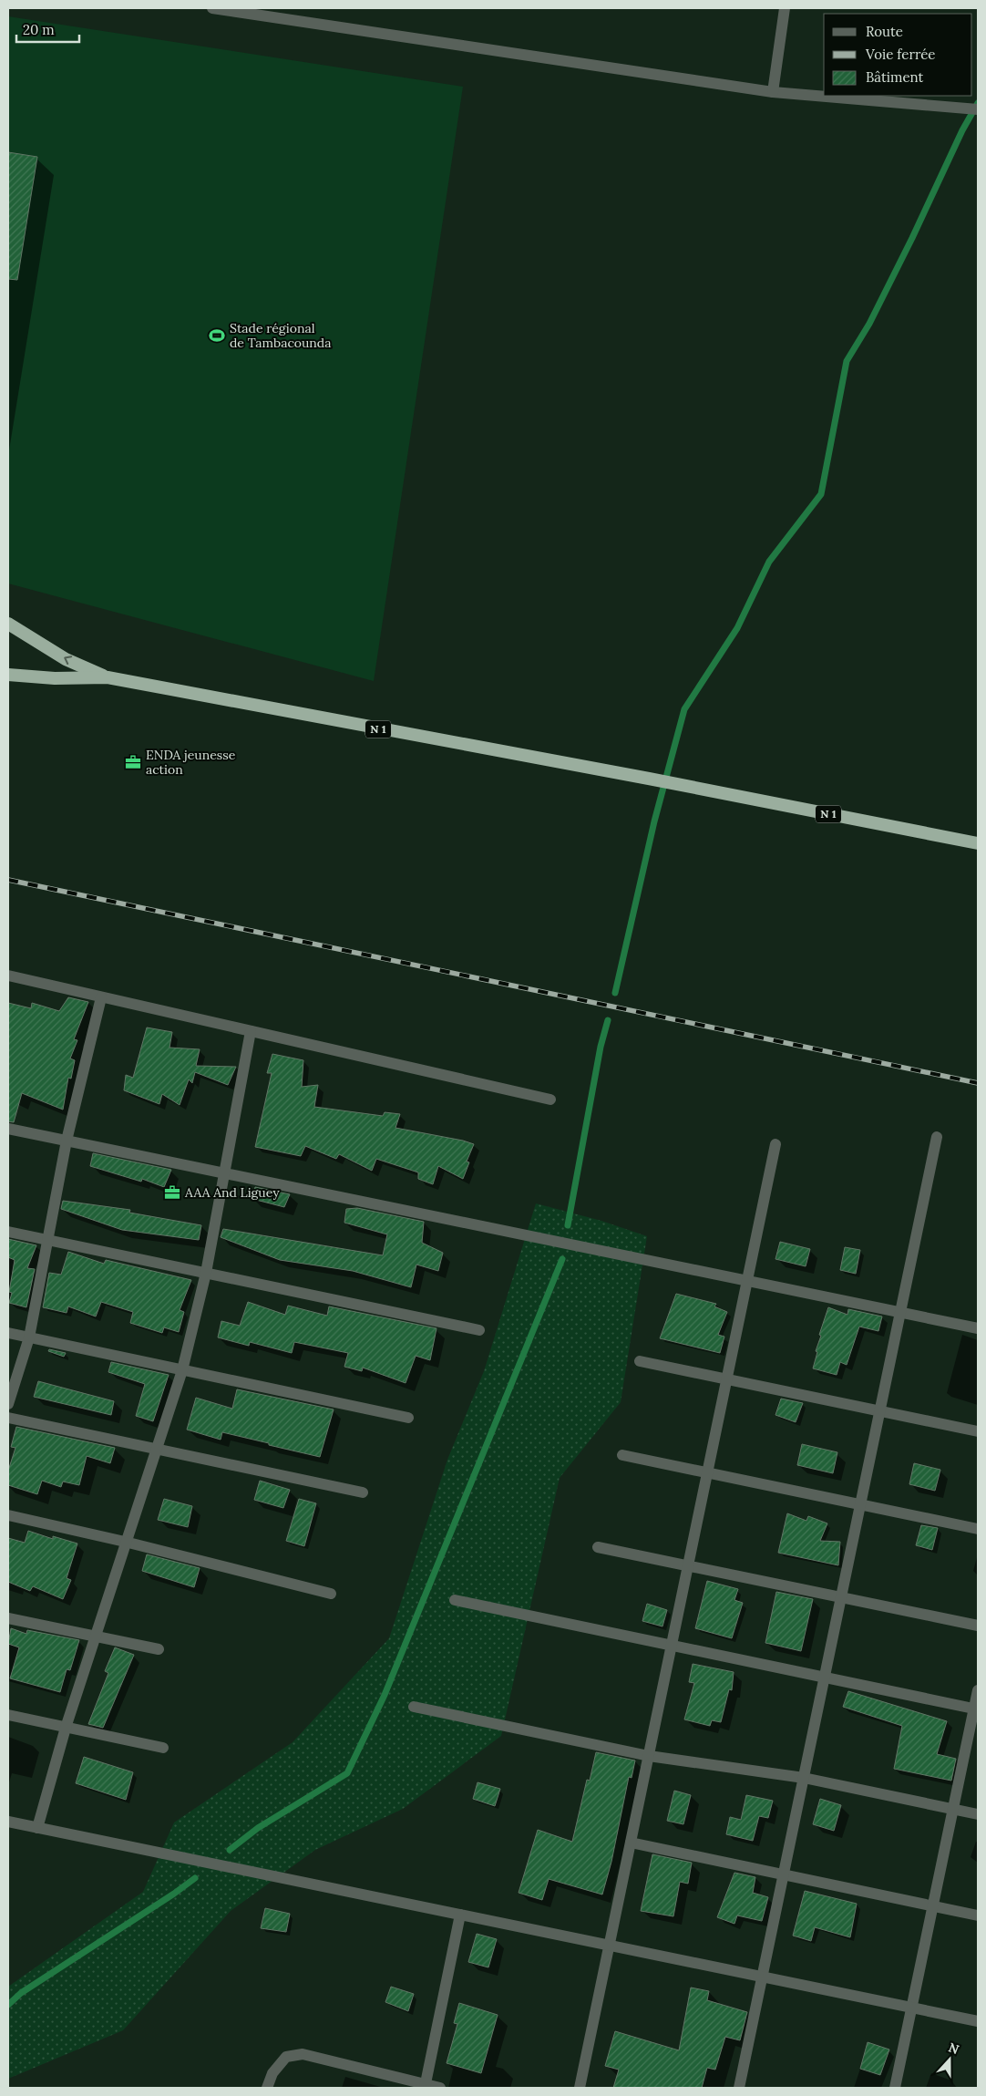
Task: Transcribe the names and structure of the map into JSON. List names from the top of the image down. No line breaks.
{"streets":{"highway":["N 1"]},"places":{"sports":["Stade régional de Tambacounda"],"office":["ENDA jeunesse action","AAA And Liguey"]},"legend":["Route","Voie ferrée","Bâtiment"],"scale_bar":"20 m","north":"top"}
